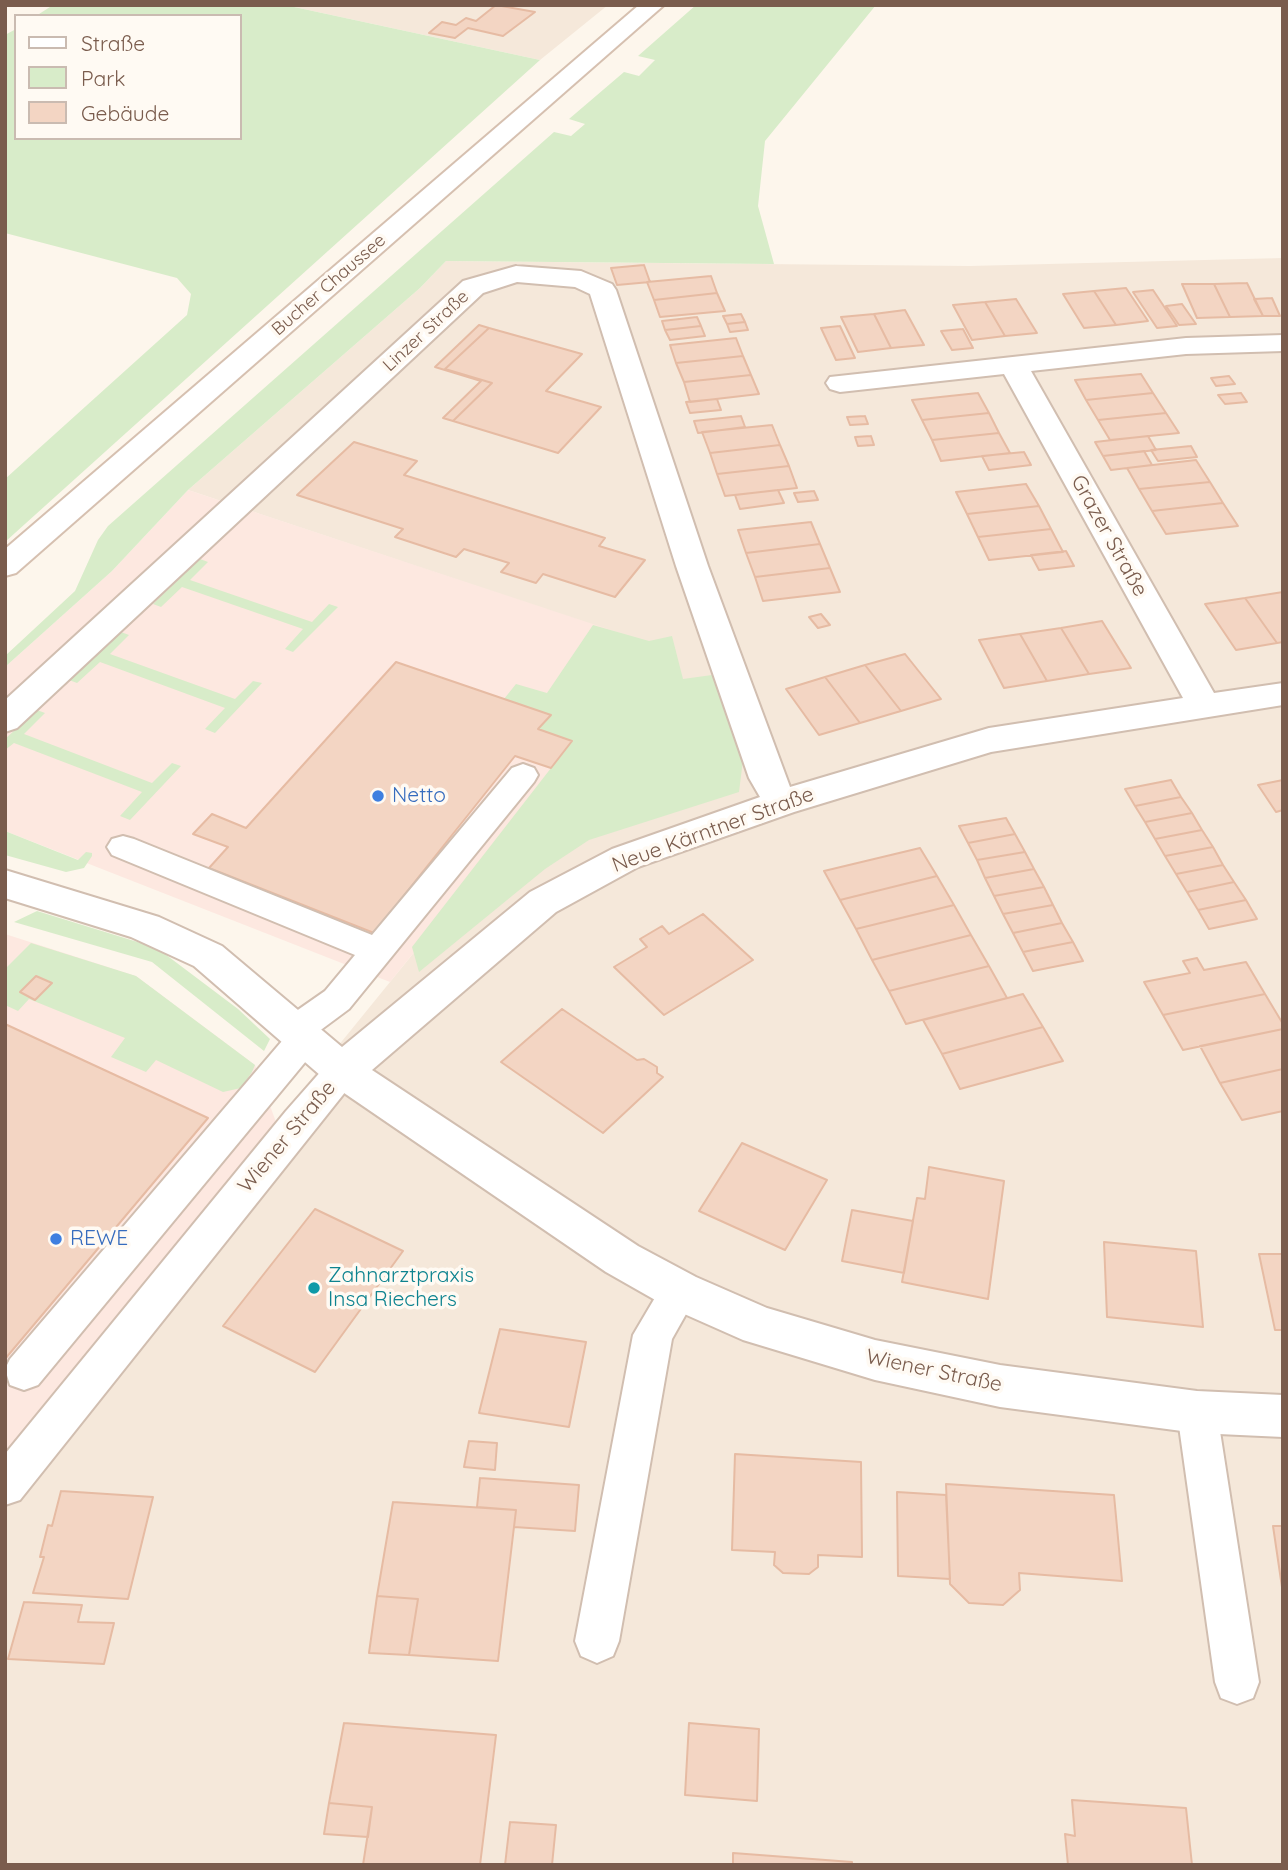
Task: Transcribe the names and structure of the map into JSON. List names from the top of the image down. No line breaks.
{"streets":{"street":["Bucher Chaussee","Linzer Straße","Grazer Straße","Neue Kärntner Straße","Wiener Straße"]},"crossings":[["Linzer Straße","Neue Kärntner Straße"],["Grazer Straße","Neue Kärntner Straße"],["Neue Kärntner Straße","Wiener Straße"]],"places":["Netto","REWE","Zahnarztpraxis Insa Riechers"],"legend":["Straße","Park","Gebäude"]}
